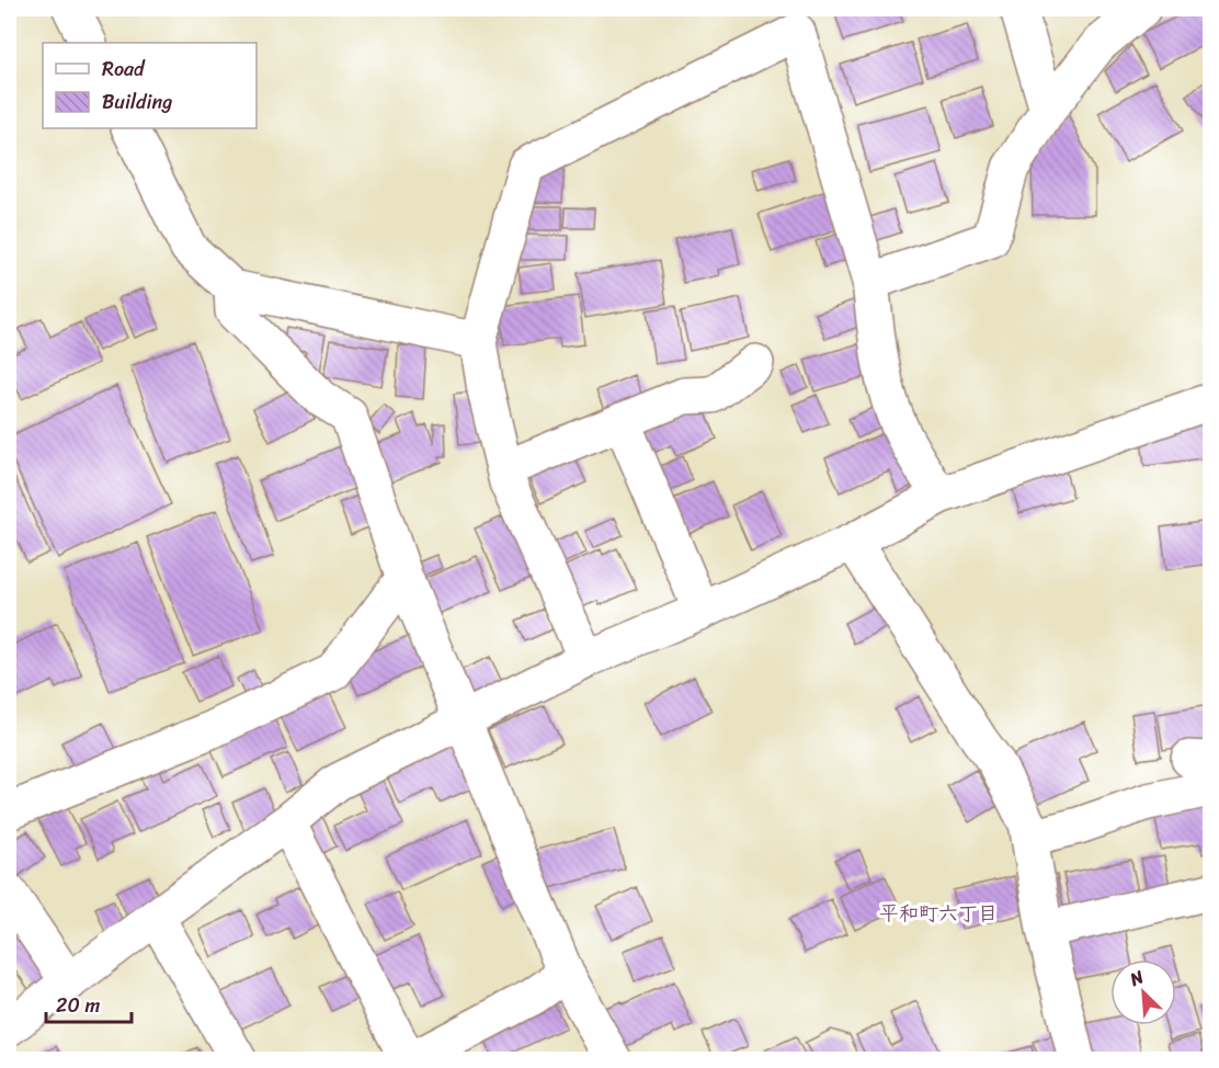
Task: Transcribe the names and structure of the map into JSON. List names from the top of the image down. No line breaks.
{"districts":["平和町六丁目"],"legend":["Road","Building"],"scale_bar":"20 m","north":"top left"}
